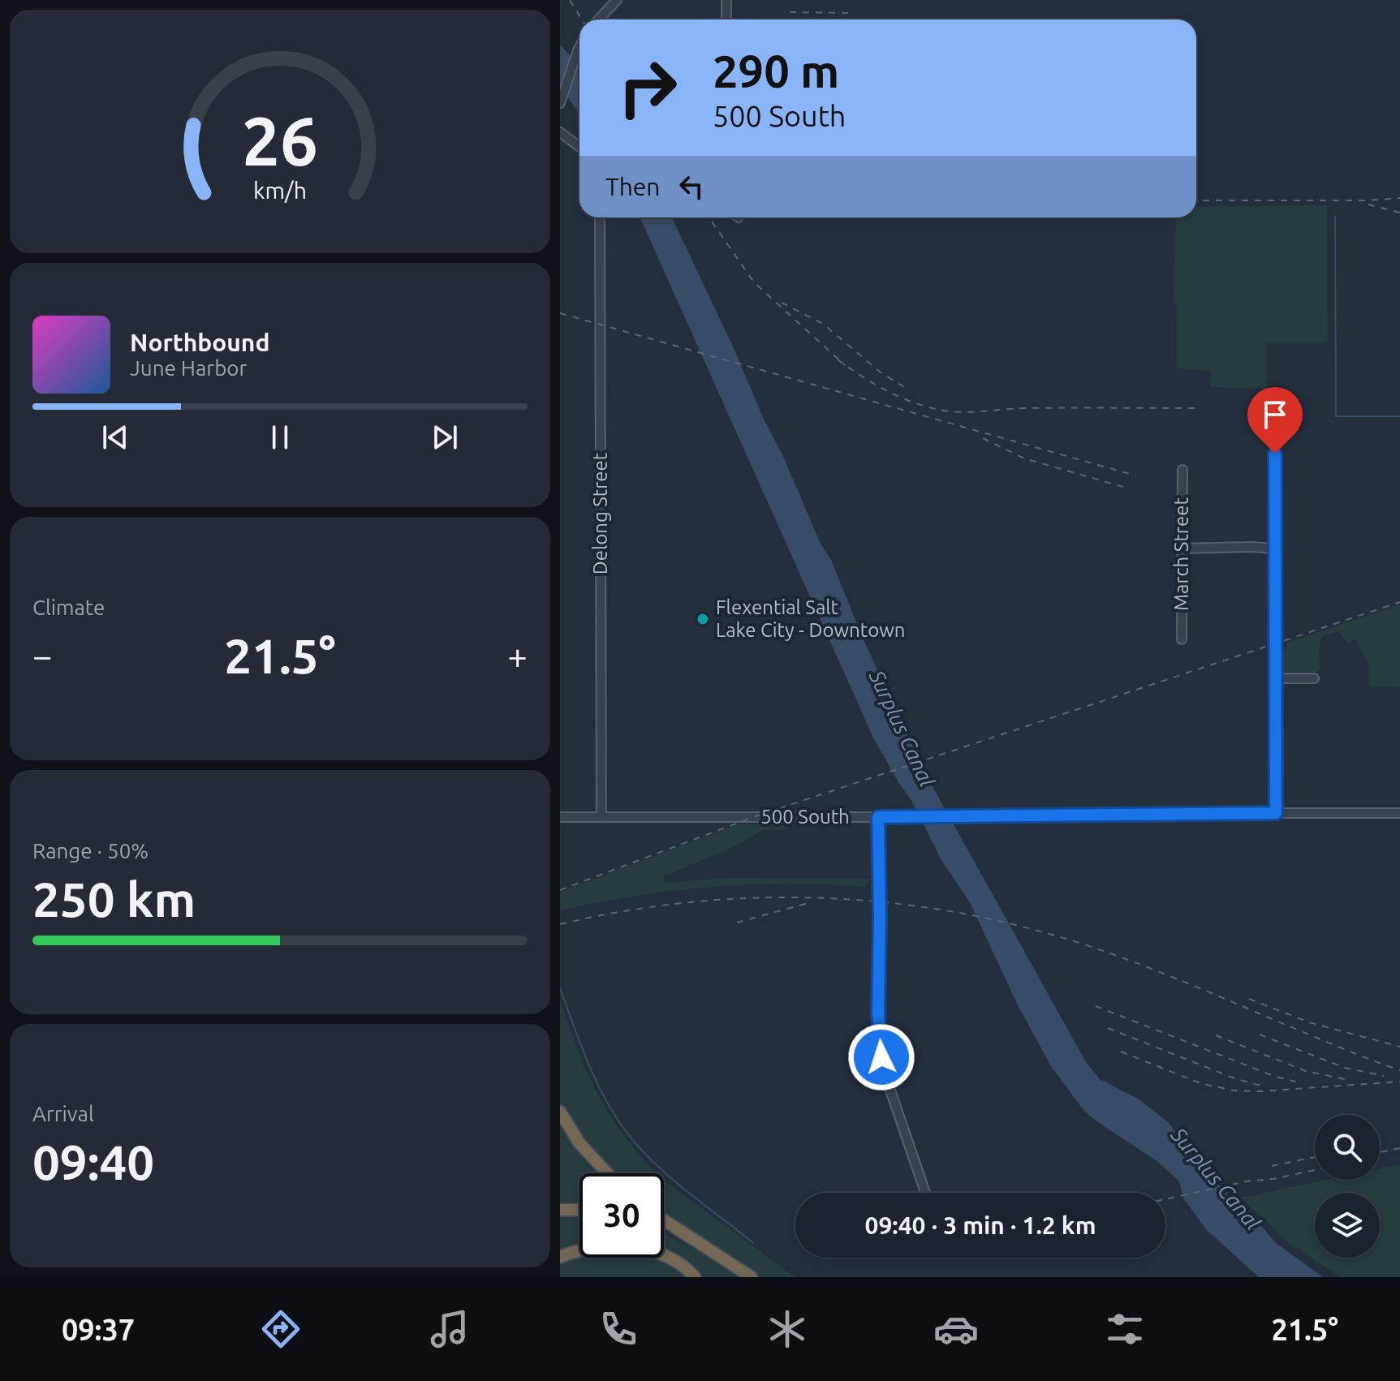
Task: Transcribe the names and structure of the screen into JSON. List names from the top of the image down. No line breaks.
{"streets":{"street":["Delong Street","March Street","500 South"]},"crossings":[["Delong Street","500 South"]],"water":["Surplus Canal"],"places":["Flexential Salt Lake City - Downtown"],"page":{"turn":["290 m","500 South"],"then":"Then","song":["Northbound","June Harbor"],"tile":["Climate",["Range · 50%","250 km"],["Arrival","09:40"]],"heat":["−","21.5°","+"],"limit":"30","trip":"09:40 · 3 min · 1.2 km","tabs":["09:37","21.5°"],"gauge":["26","km/h"]}}
